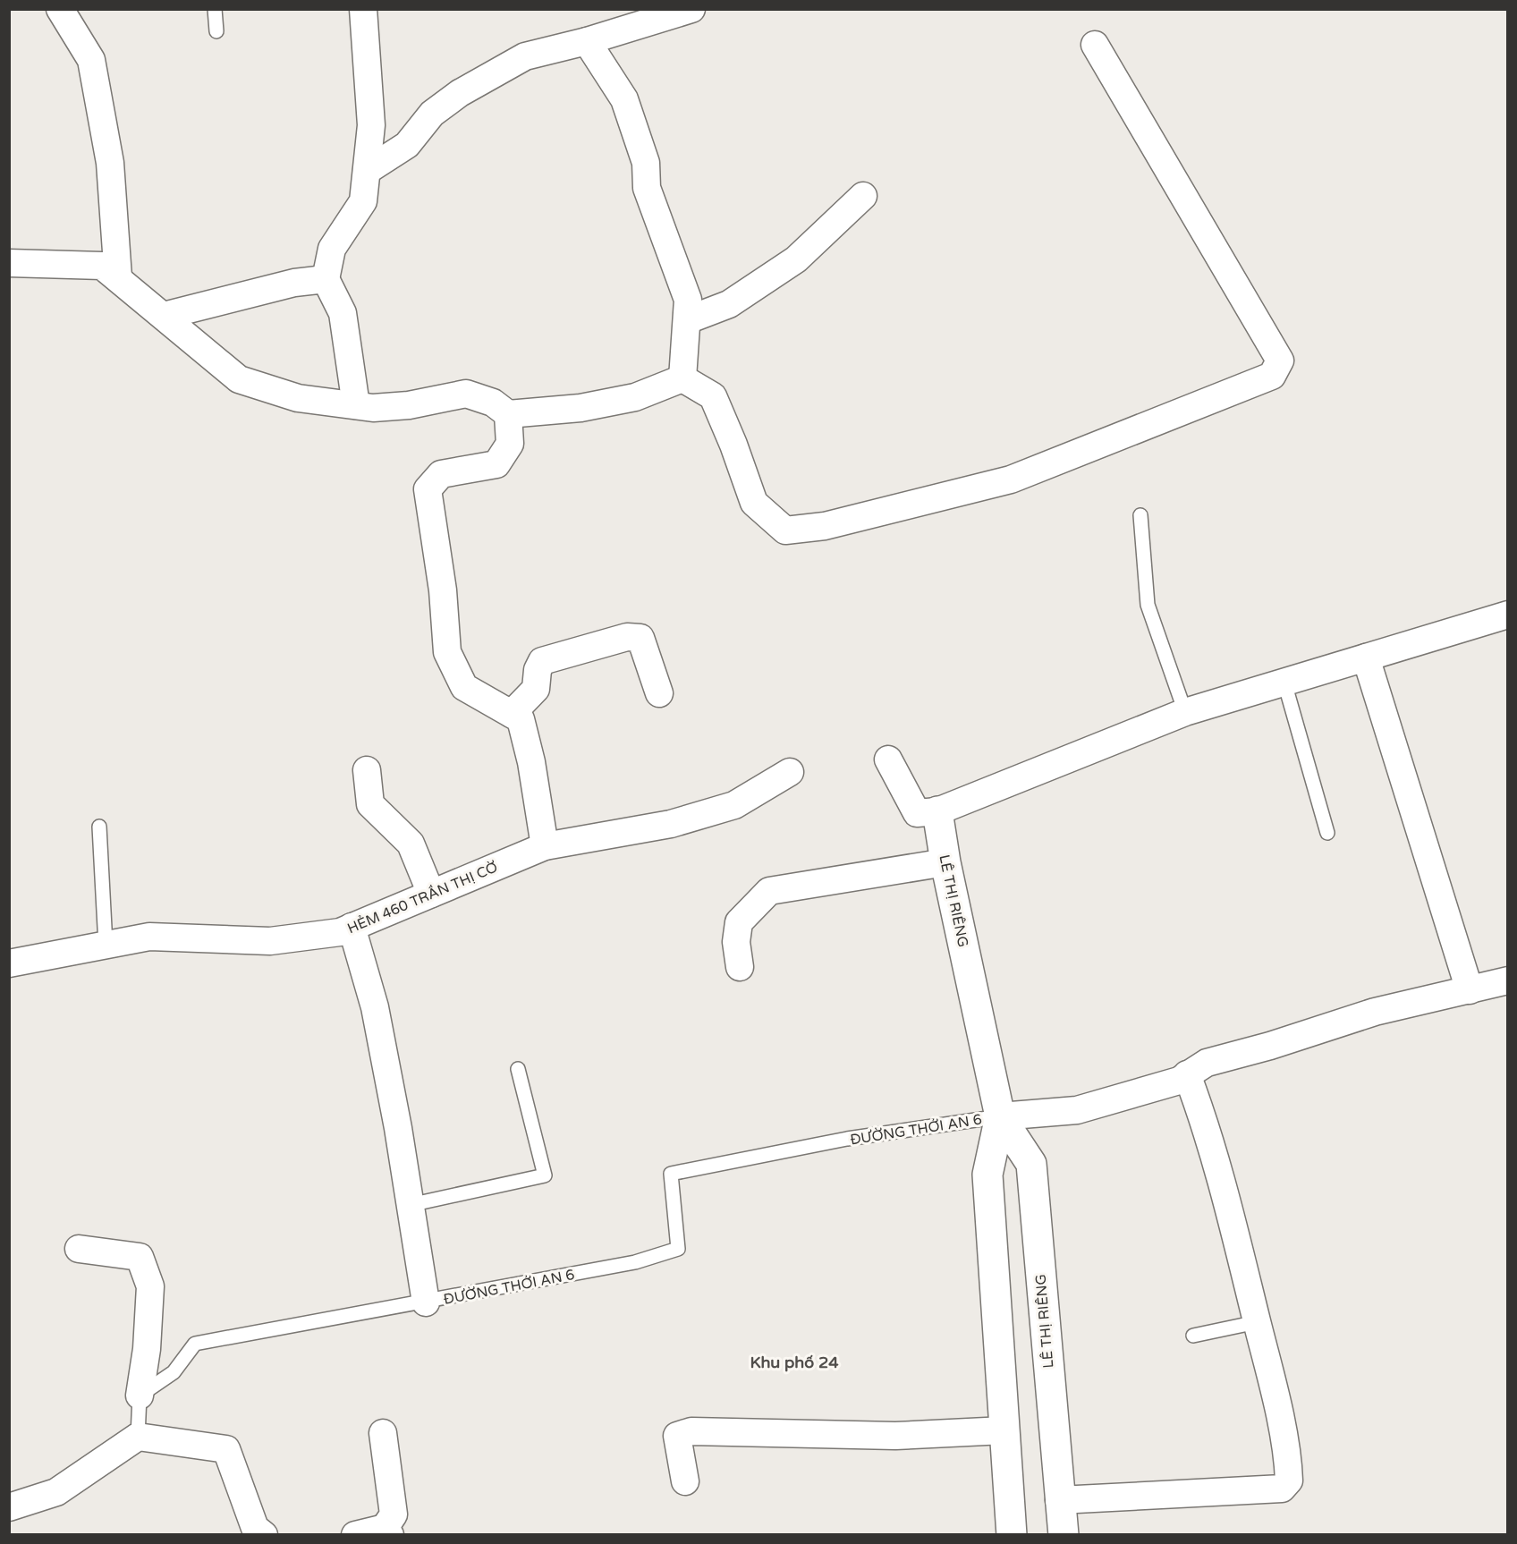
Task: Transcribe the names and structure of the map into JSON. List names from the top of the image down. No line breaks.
{"streets":{"street":["HẺM 460 TRẦN THỊ CỜ","LÊ THỊ RIÊNG"],"lane":["ĐƯỜNG THỚI AN 6"]},"crossings":[["LÊ THỊ RIÊNG","ĐƯỜNG THỚI AN 6"]],"districts":["Khu phố 24"]}
